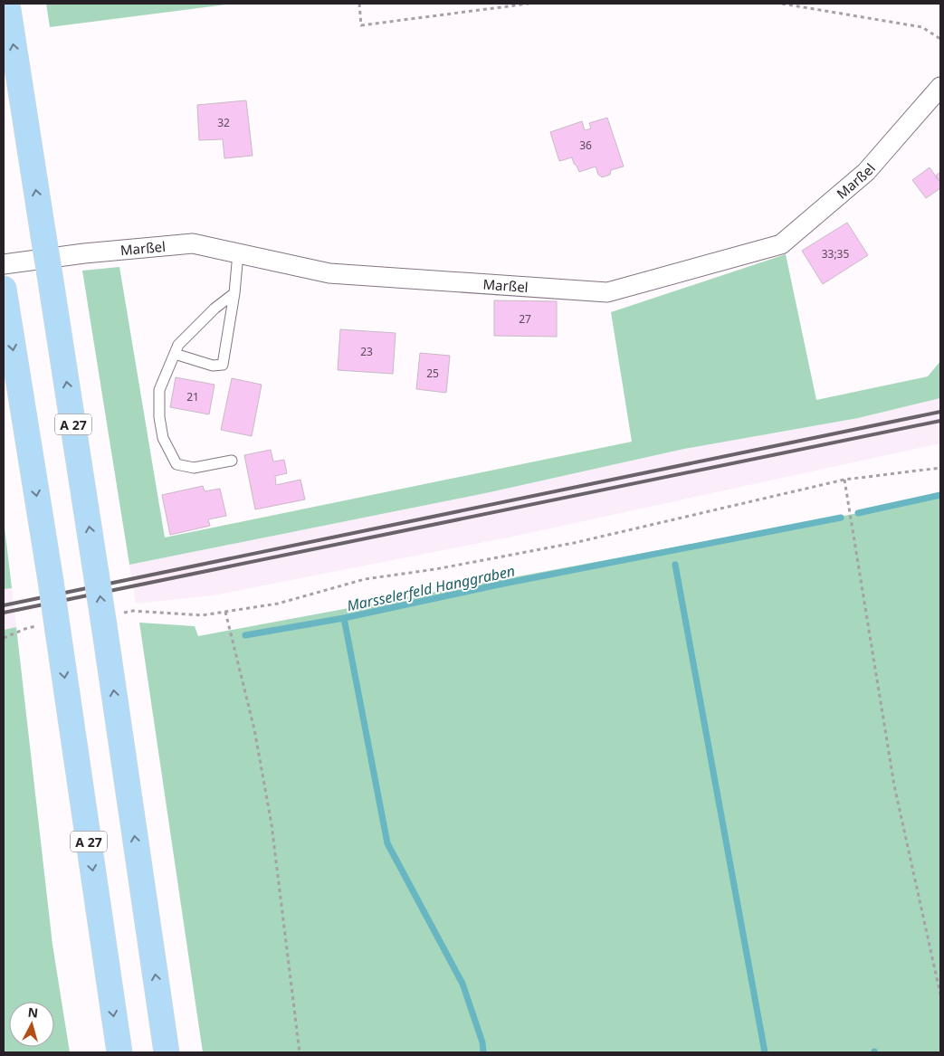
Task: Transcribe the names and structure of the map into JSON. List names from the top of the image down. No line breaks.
{"streets":{"highway":["A 27"],"street":["Marßel"]},"water":["Marsselerfeld Hanggraben"],"house_numbers":["32","36","33;35","27","23","25","21"],"north":"top"}
